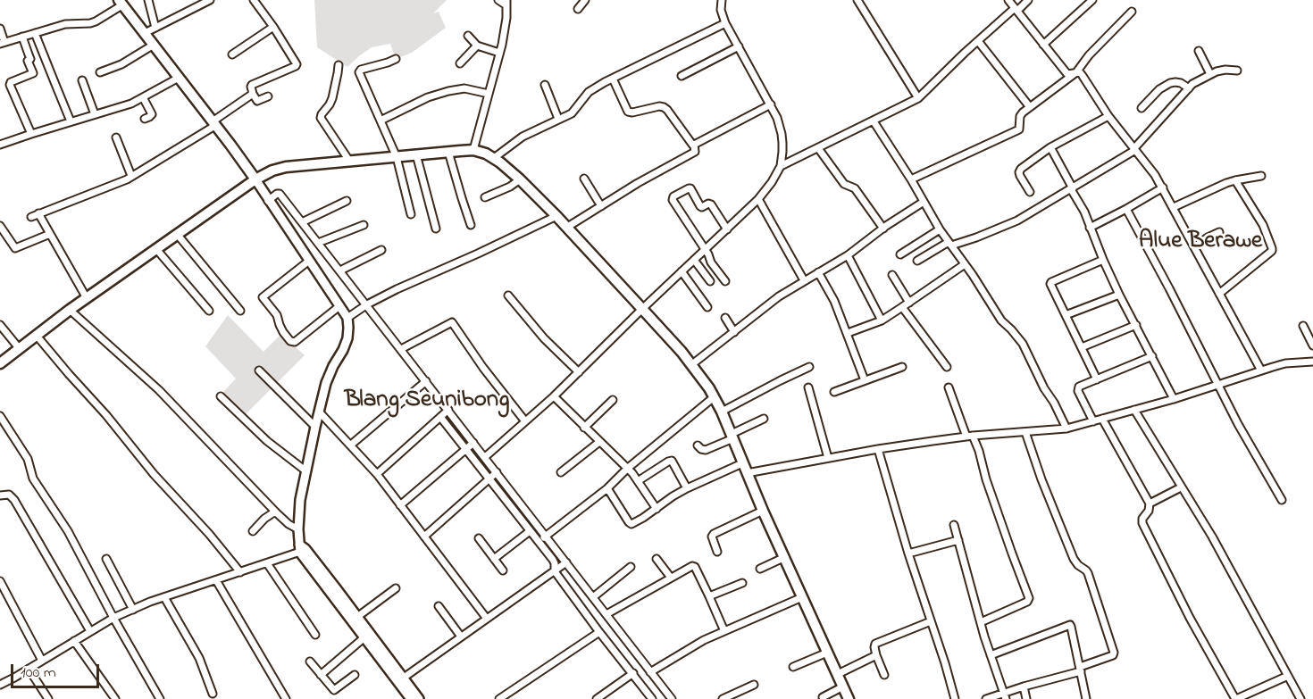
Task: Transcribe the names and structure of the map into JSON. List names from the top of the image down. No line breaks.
{"districts":["Alue Berawe","Blang Seunibong"],"scale_bar":"100 m"}
